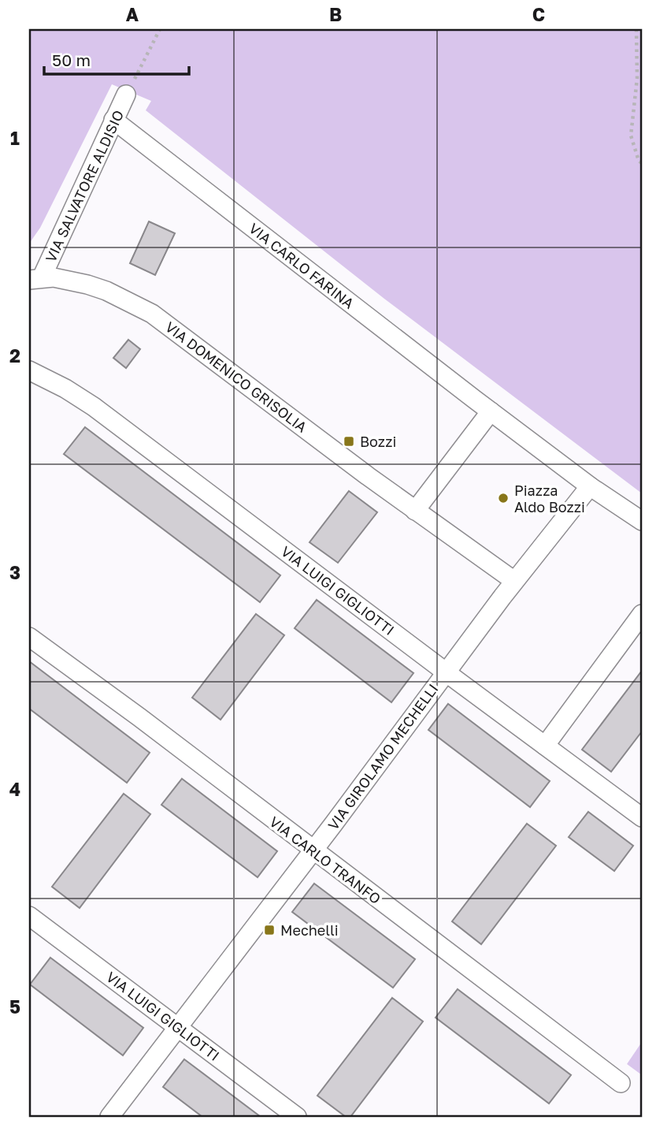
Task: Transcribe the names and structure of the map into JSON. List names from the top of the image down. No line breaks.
{"streets":{"street":["VIA SALVATORE ALDISIO","VIA CARLO FARINA","VIA DOMENICO GRISOLIA","VIA LUIGI GIGLIOTTI","VIA GIROLAMO MECHELLI","VIA CARLO TRANFO"]},"crossings":[["VIA SALVATORE ALDISIO","VIA CARLO FARINA"],["VIA SALVATORE ALDISIO","VIA DOMENICO GRISOLIA"],["VIA LUIGI GIGLIOTTI","VIA GIROLAMO MECHELLI"],["VIA GIROLAMO MECHELLI","VIA CARLO TRANFO"]],"places":{"transit":["Bozzi","Mechelli"],"other":["Piazza Aldo Bozzi"]},"scale_bar":"50 m","grid":{"columns":["A","B","C"],"rows":["1","2","3","4","5"]}}
